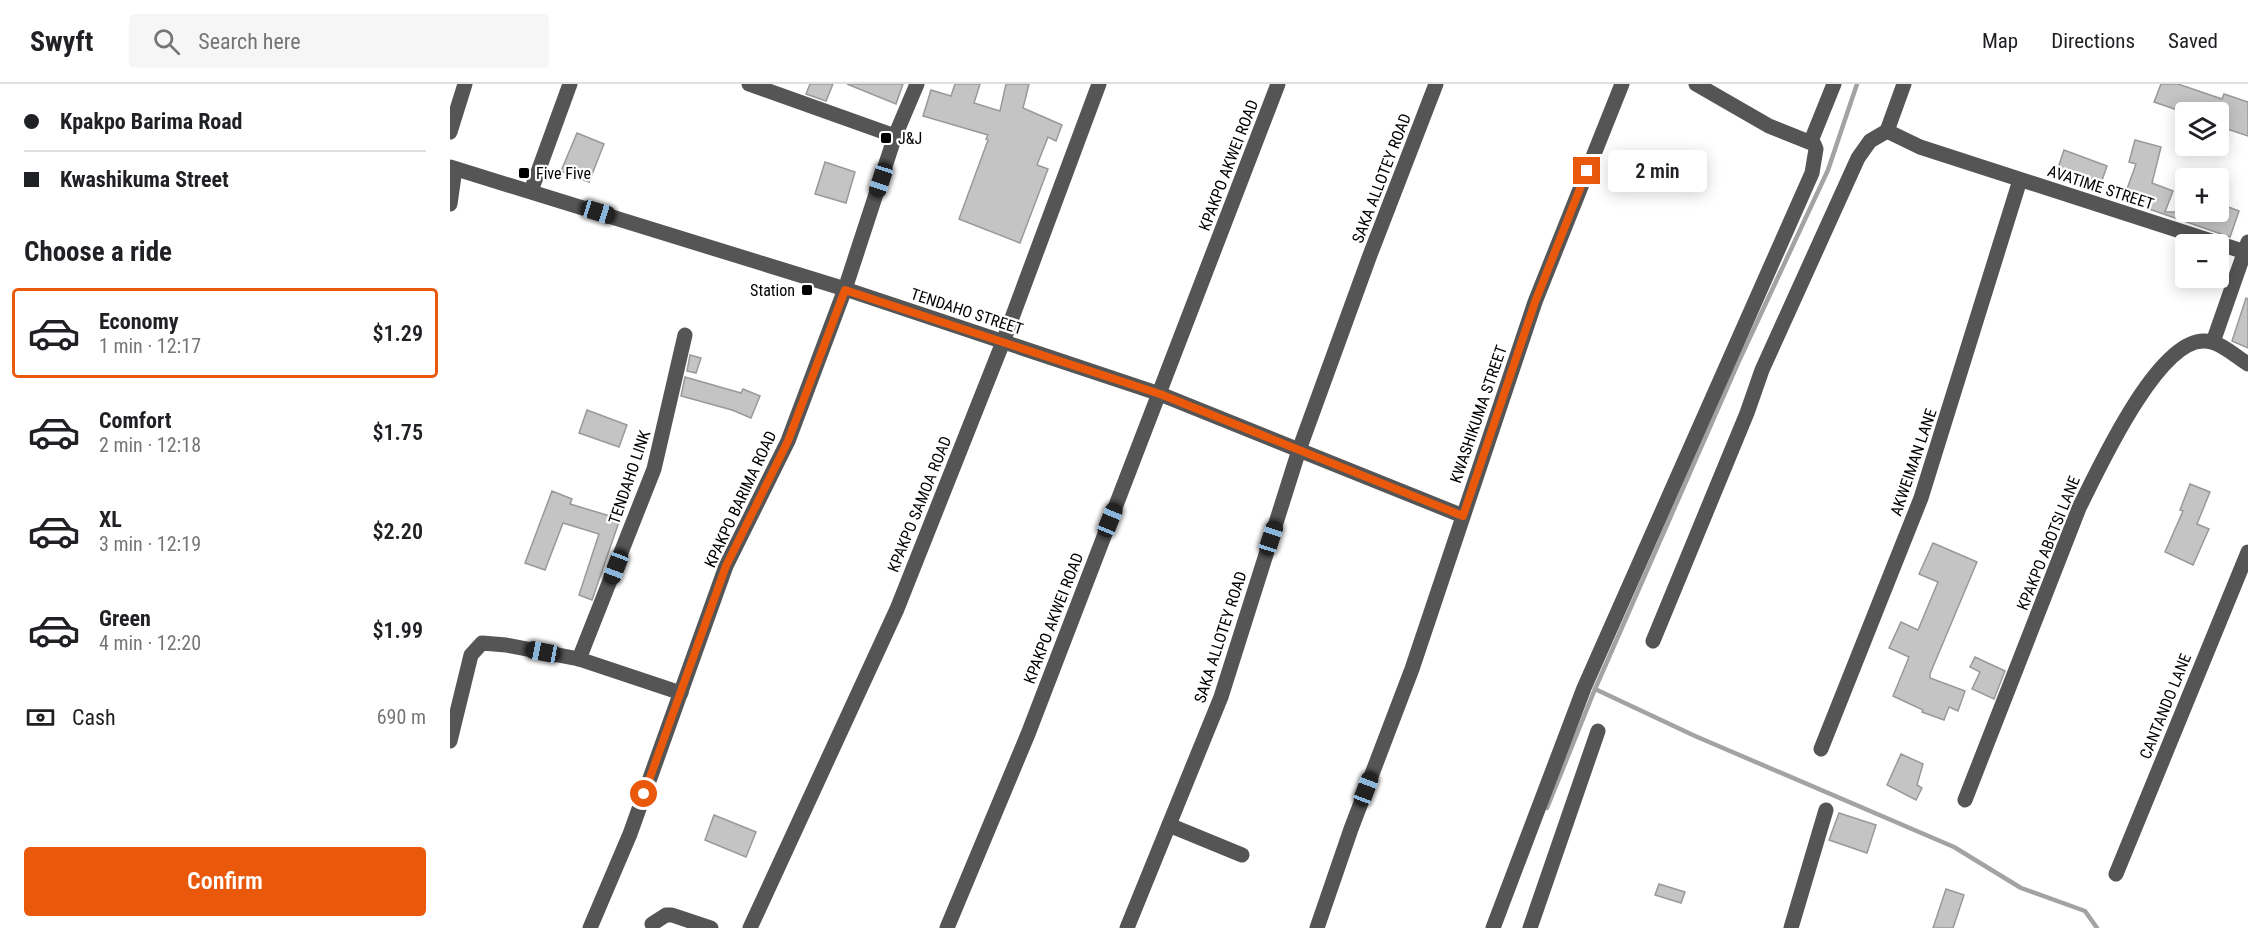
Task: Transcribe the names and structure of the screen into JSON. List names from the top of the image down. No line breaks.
{"streets":{"street":["KPAKPO AKWEI ROAD","SAKA ALLOTEY ROAD","AVATIME STREET","TENDAHO STREET","KWASHIKUMA STREET","AKWEIMAN LANE","TENDAHO LINK","KPAKPO BARIMA ROAD","KPAKPO SAMOA ROAD","KPAKPO ABOTSI LANE","CANTANDO LANE"]},"crossings":[["KPAKPO AKWEI ROAD","TENDAHO STREET"],["SAKA ALLOTEY ROAD","TENDAHO STREET"],["AVATIME STREET","AKWEIMAN LANE"],["AVATIME STREET","KPAKPO ABOTSI LANE"],["TENDAHO STREET","KWASHIKUMA STREET"],["TENDAHO STREET","KPAKPO BARIMA ROAD"],["TENDAHO STREET","KPAKPO SAMOA ROAD"]],"places":{"transit":["J&J","Five Five","Station"]},"page":{"header":"Swyft","search":"Search here","nav":["Map","Directions","Saved"],"banner":["Kpakpo Barima Road","Kwashikuma Street"],"map_buttons":["+","−"],"bubble":"2 min","heading":"Choose a ride","list":[{"name":"Economy","note":"1 min · 12:17","value":"$1.29"},{"name":"Comfort","note":"2 min · 12:18","value":"$1.75"},{"name":"XL","note":"3 min · 12:19","value":"$2.20"},{"name":"Green","note":"4 min · 12:20","value":"$1.99"}],"pay":["Cash","690 m"],"buttons":"Confirm"}}
